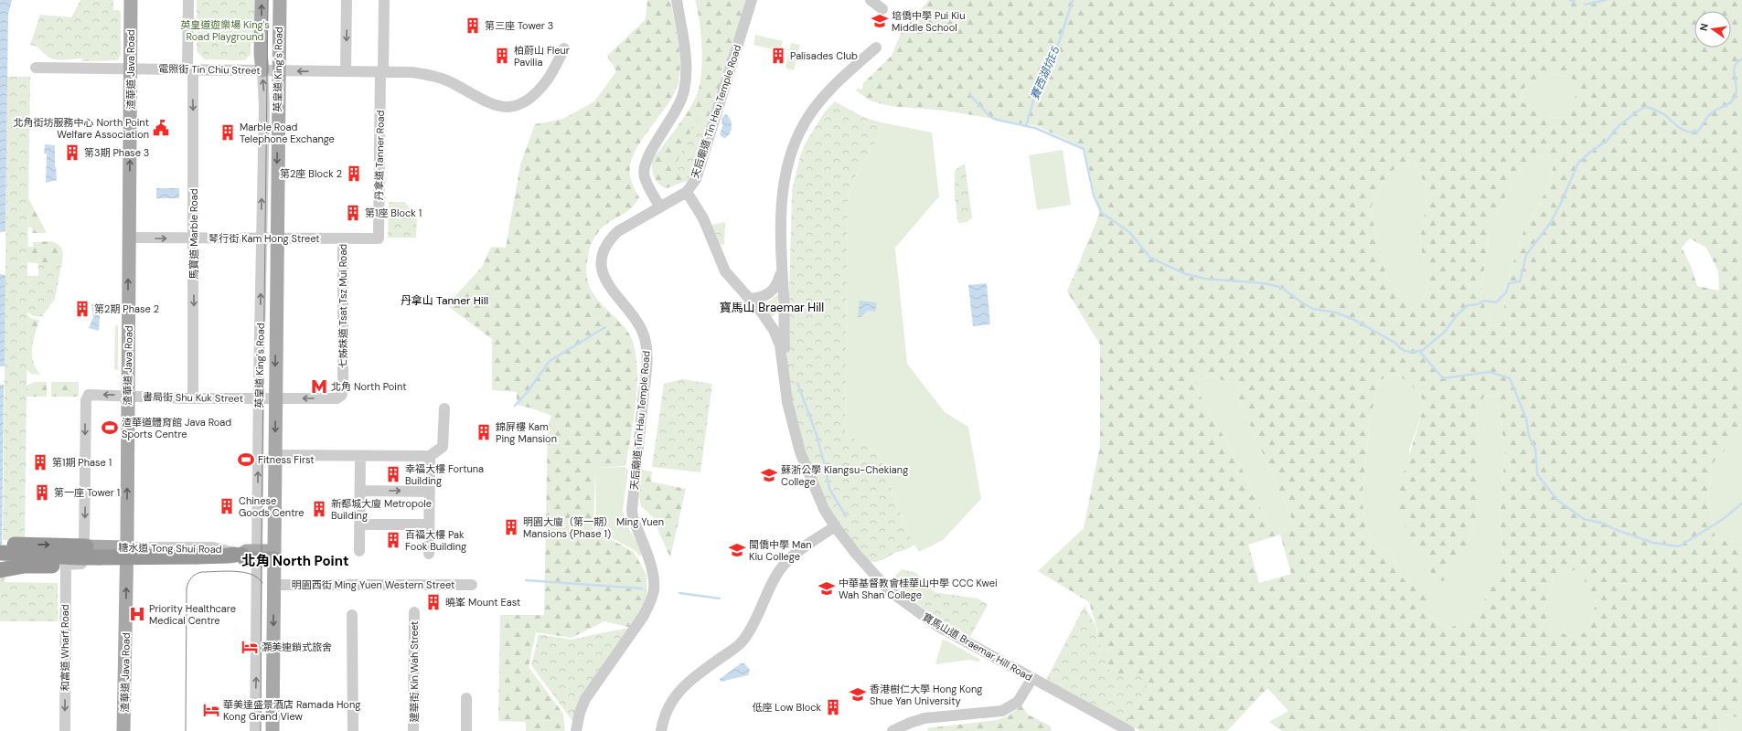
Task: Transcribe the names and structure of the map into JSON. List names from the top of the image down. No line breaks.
{"streets":{"main road":["渣華道 Java Road","英皇道 King's Road","糖水道 Tong Shui Road"],"street":["電照街 Tin Chiu Street","天后廟道 Tin Hau Temple Road","丹拿道 Tanner Road","馬寶道 Marble Road","琴行街 Kam Hong Street","七姊妹道 Tsat Tsz Mui Road","書局街 Shu Kuk Street","明園西街 Ming Yuen Western Street","寶馬山道 Braemar Hill Road","和富道 Wharf Road","建華街 Kin Wah Street"]},"crossings":[["渣華道 Java Road","電照街 Tin Chiu Street"],["渣華道 Java Road","琴行街 Kam Hong Street"],["渣華道 Java Road","書局街 Shu Kuk Street"],["渣華道 Java Road","糖水道 Tong Shui Road"],["電照街 Tin Chiu Street","英皇道 King's Road"],["電照街 Tin Chiu Street","丹拿道 Tanner Road"],["電照街 Tin Chiu Street","馬寶道 Marble Road"],["英皇道 King's Road","琴行街 Kam Hong Street"],["英皇道 King's Road","書局街 Shu Kuk Street"],["英皇道 King's Road","明園西街 Ming Yuen Western Street"],["天后廟道 Tin Hau Temple Road","寶馬山道 Braemar Hill Road"],["丹拿道 Tanner Road","琴行街 Kam Hong Street"],["馬寶道 Marble Road","琴行街 Kam Hong Street"],["馬寶道 Marble Road","書局街 Shu Kuk Street"],["琴行街 Kam Hong Street","七姊妹道 Tsat Tsz Mui Road"],["七姊妹道 Tsat Tsz Mui Road","書局街 Shu Kuk Street"],["書局街 Shu Kuk Street","糖水道 Tong Shui Road"],["糖水道 Tong Shui Road","和富道 Wharf Road"]],"one_way":["渣華道 Java Road","馬寶道 Marble Road","和富道 Wharf Road"],"districts":["丹拿山 Tanner Hill","寶馬山 Braemar Hill","北角 North Point"],"water":["賽西湖坑E5"],"parks":["英皇道遊樂場 King's Road Playground"],"places":{"school or university":["培僑中學 Pui Kiu Middle School","蘇浙公學 Kiangsu-Chekiang College","閩僑中學 Man Kiu College","中華基督教會桂華山中學 CCC Kwei Wah Shan College","香港樹仁大學 Hong Kong Shue Yan University"],"building":["第三座 Tower 3","柏蔚山 Fleur Pavilia","Palisades Club","Marble Road Telephone Exchange","第3期 Phase 3","第2座 Block 2","第1座 Block 1","第2期 Phase 2","錦屏樓 Kam Ping Mansion","第1期 Phase 1","幸福大樓 Fortuna Building","第一座 Tower 1","Chinese Goods Centre","新都城大廈 Metropole Building","明園大廈（第一期） Ming Yuen Mansions (Phase 1)","百福大樓 Pak Fook Building","曉峯 Mount East","低座 Low Block"],"public building":["北角街坊服務中心 North Point Welfare Association"],"metro station":["北角 North Point"],"sports":["渣華道體育館 Java Road Sports Centre","Fitness First"],"hospital":["Priority Healthcare Medical Centre"],"hotel":["灝美連鎖式旅舍","華美達盛景酒店 Ramada Hong Kong Grand View"]},"north":"left"}
